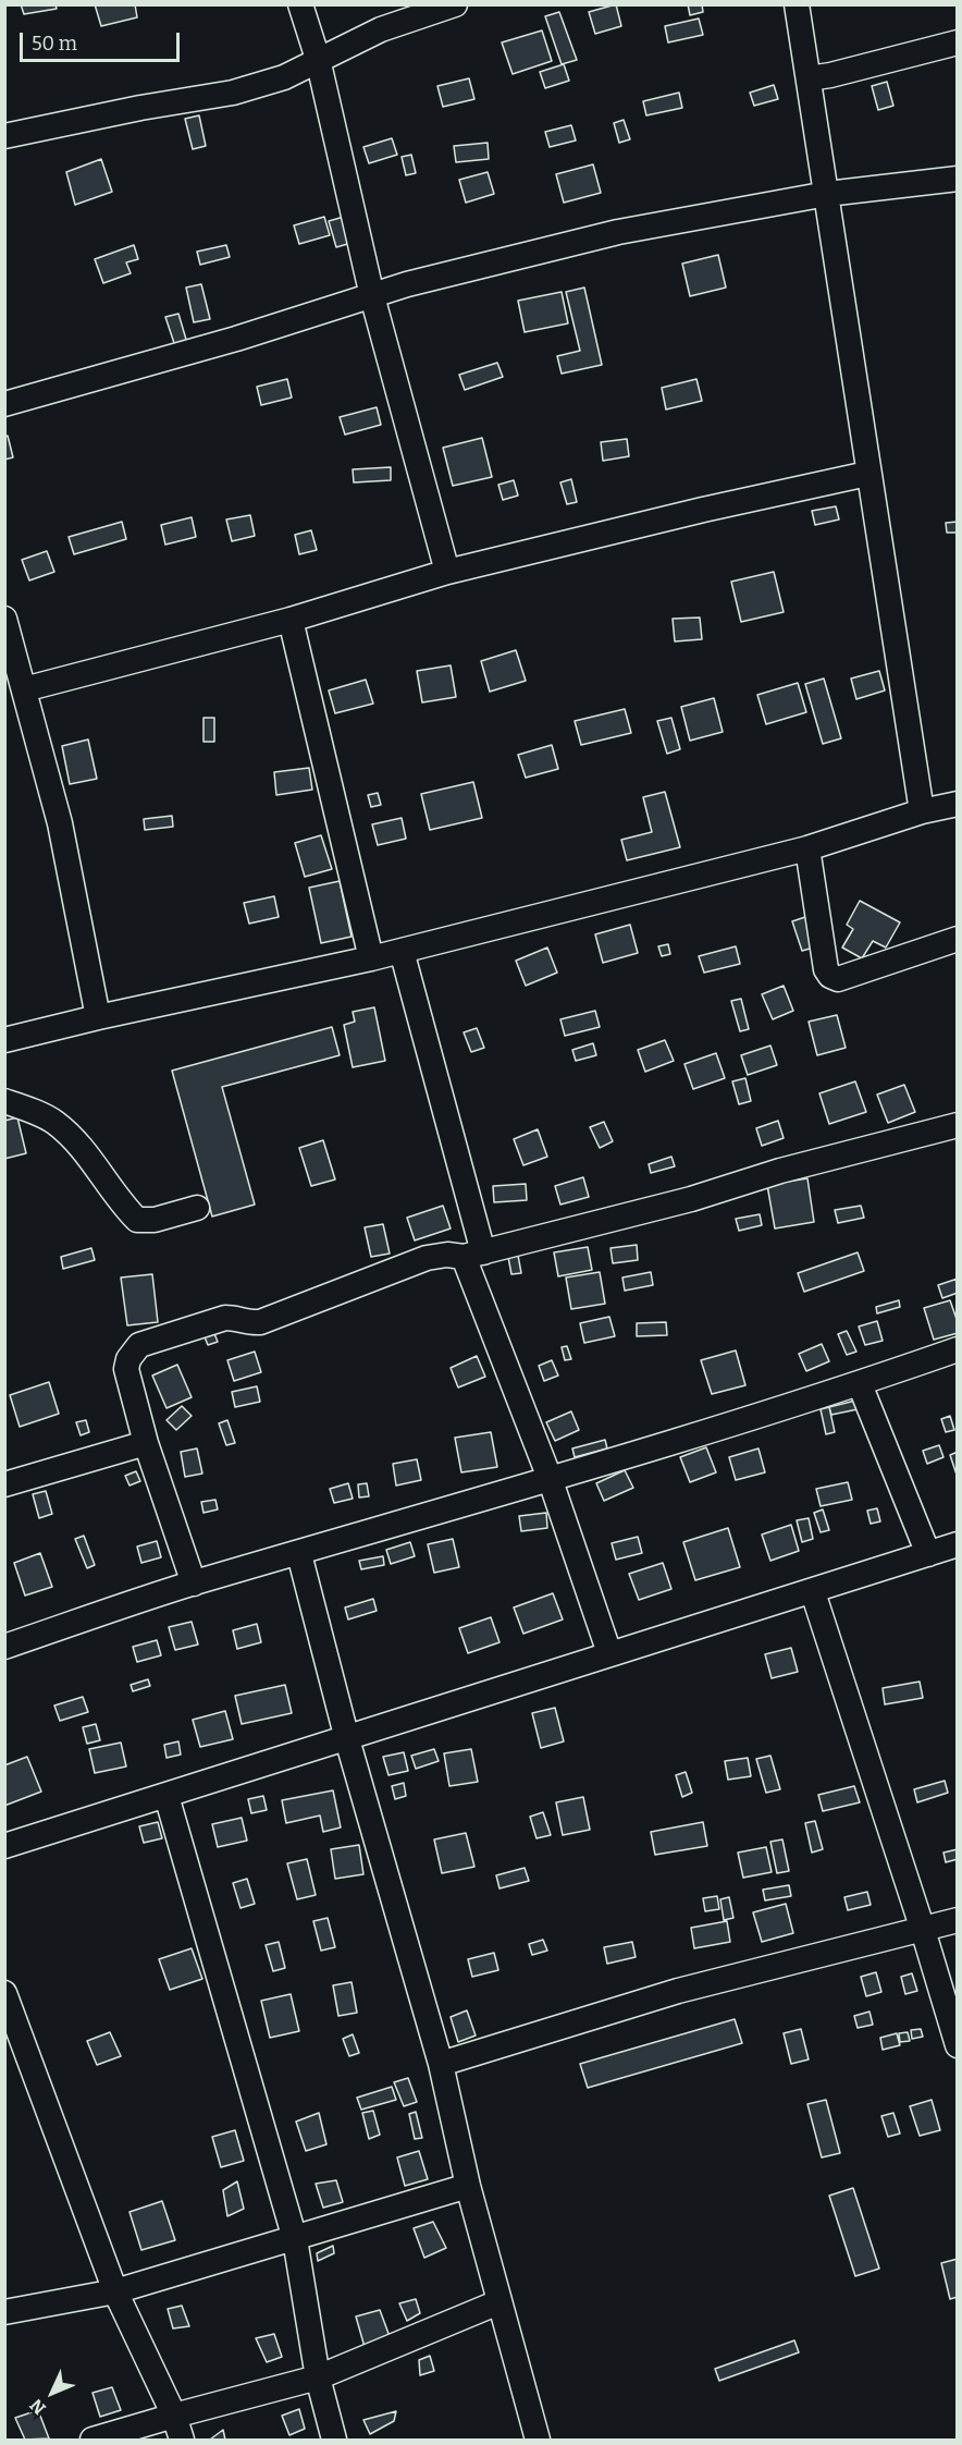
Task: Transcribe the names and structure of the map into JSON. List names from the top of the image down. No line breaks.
{"scale_bar":"50 m","north":"bottom left"}
